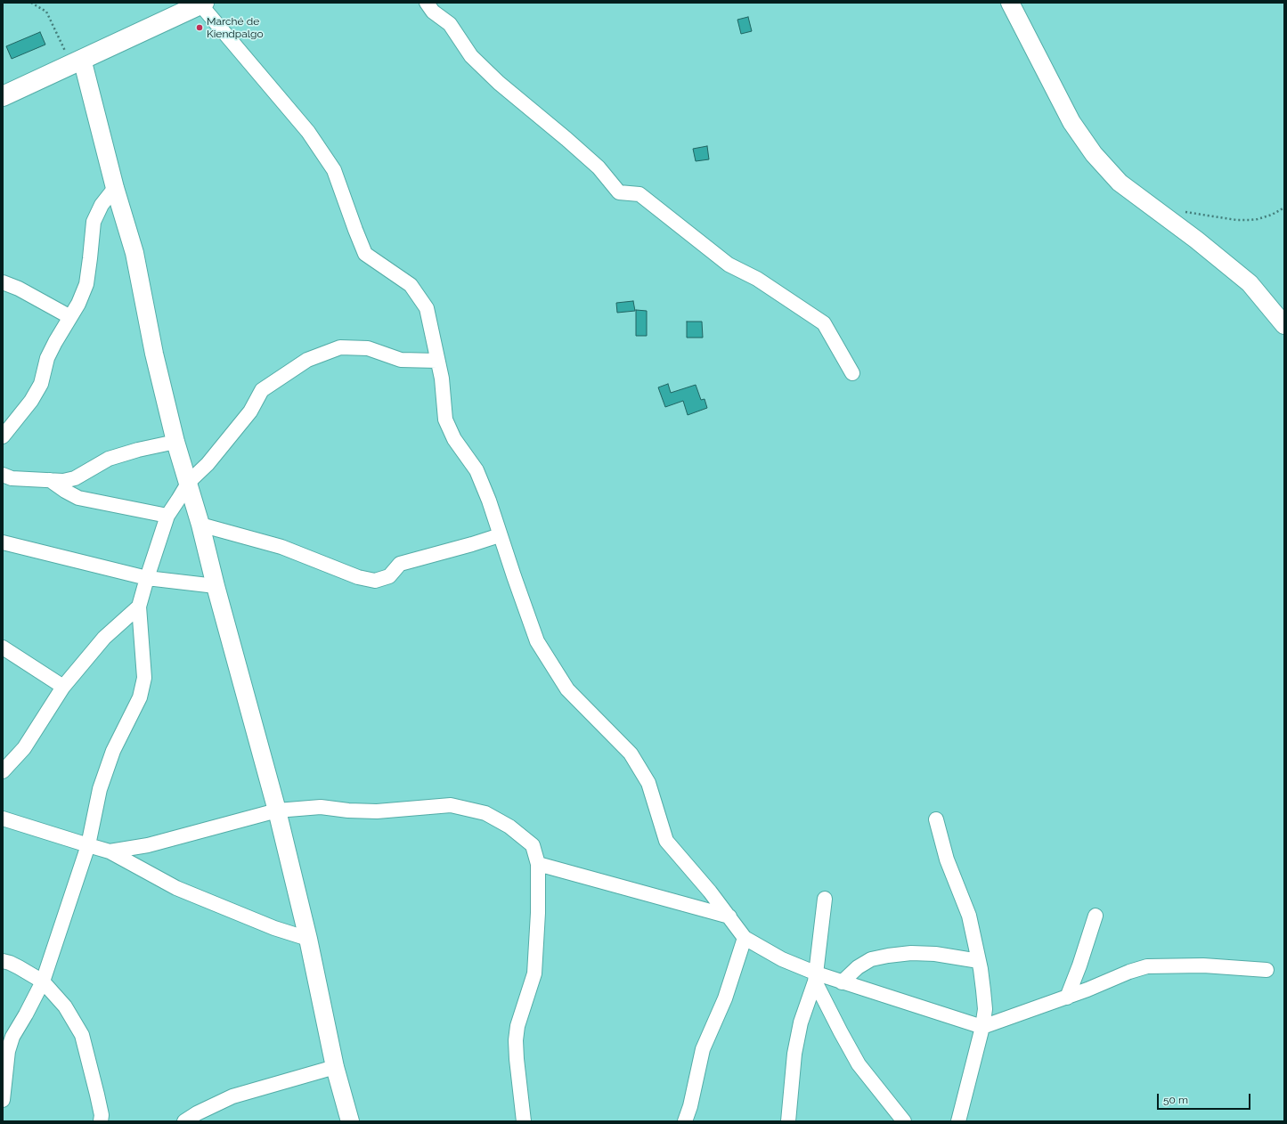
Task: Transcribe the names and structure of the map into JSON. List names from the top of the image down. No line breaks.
{"places":["Marché de Kiendpalgo"],"scale_bar":"50 m"}
